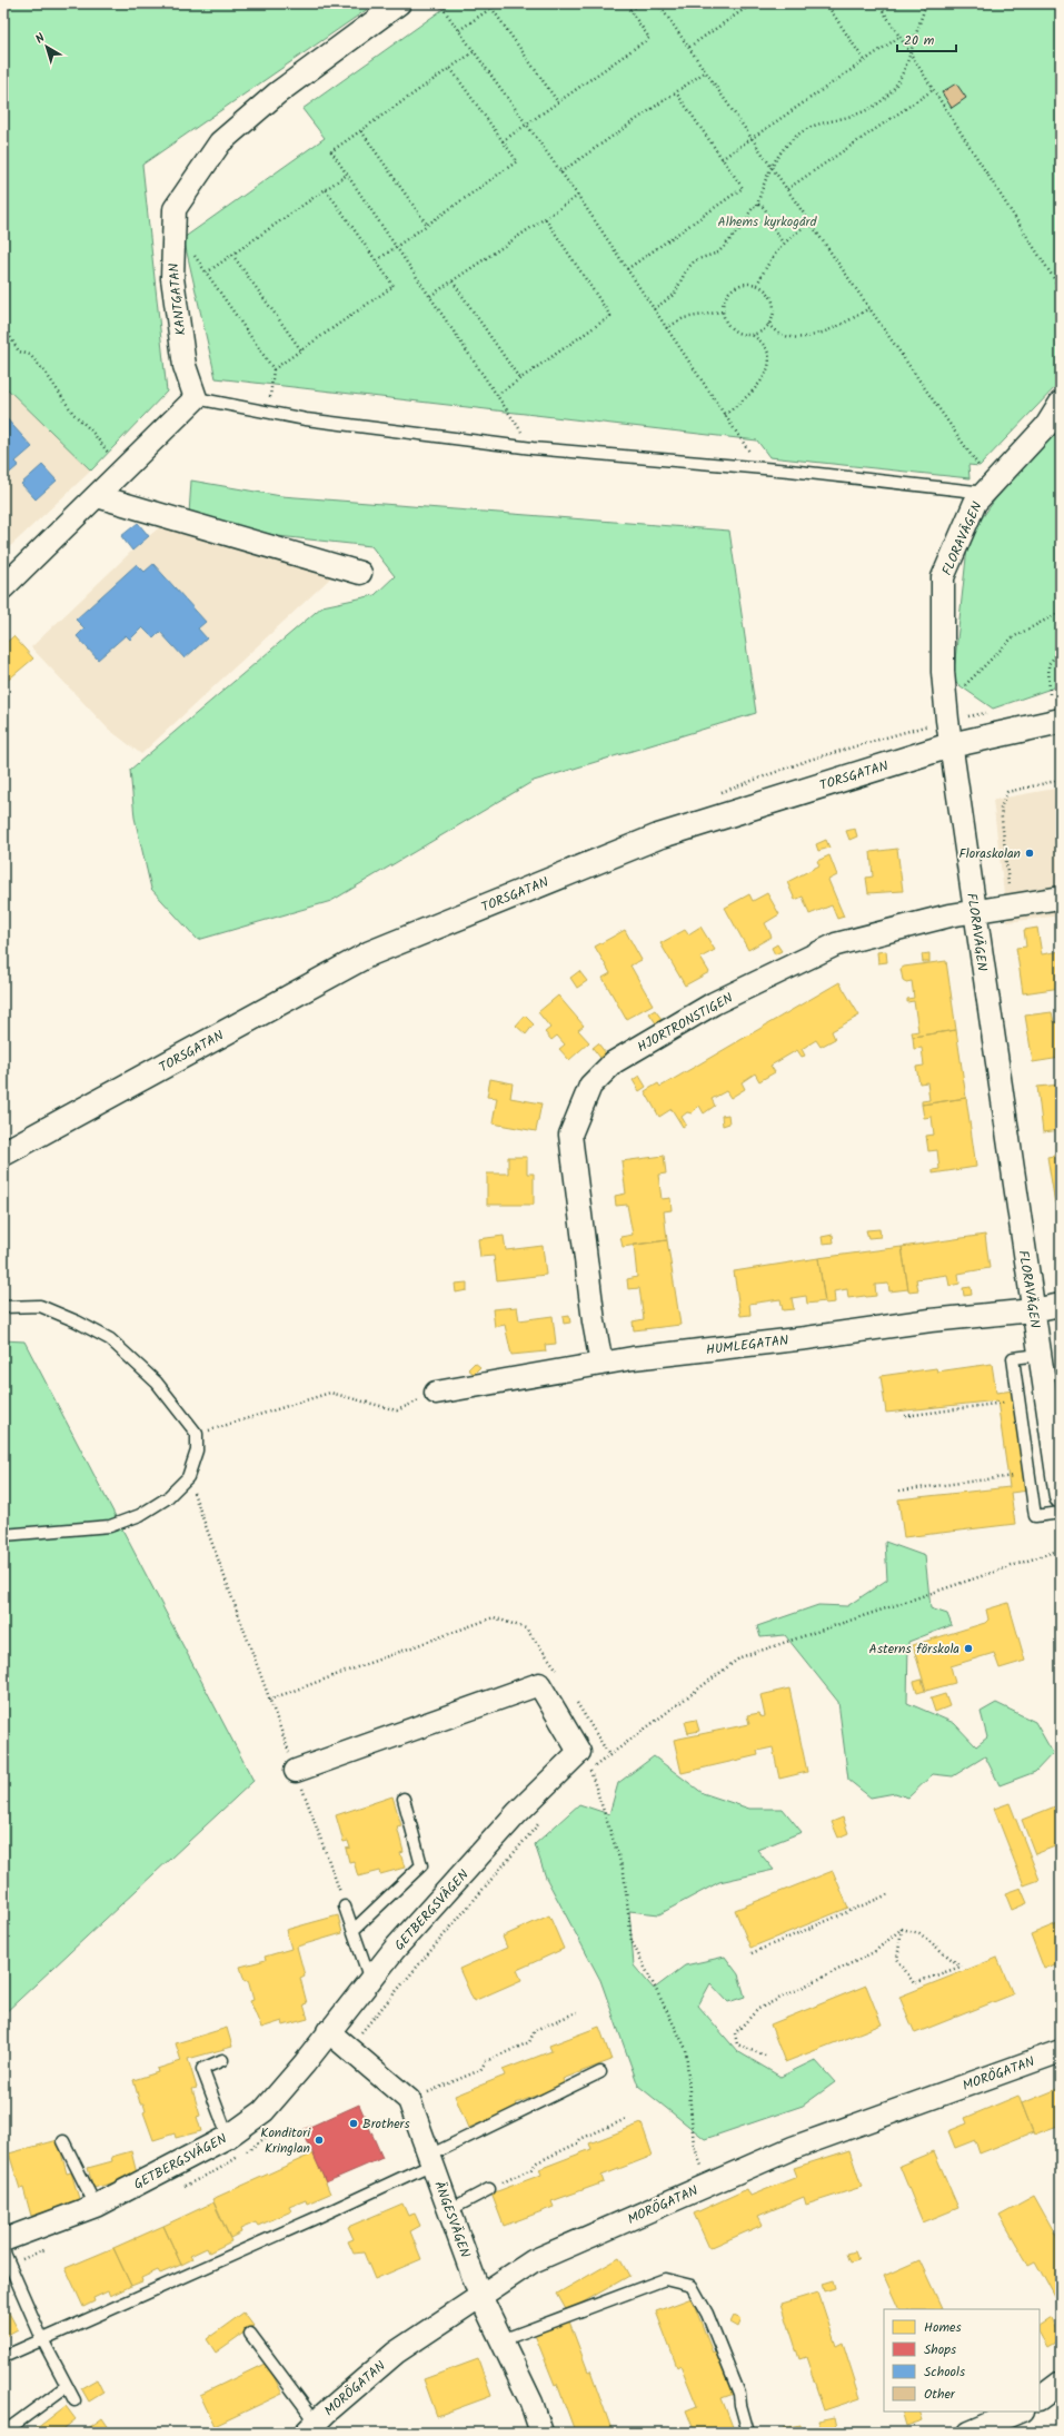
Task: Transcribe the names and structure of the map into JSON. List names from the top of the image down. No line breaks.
{"streets":{"main road":["TORSGATAN"],"street":["KANTGATAN","FLORAVÄGEN","HJORTRONSTIGEN","HUMLEGATAN","GETBERGSVÄGEN","MORÖGATAN","ÄNGESVÄGEN"]},"crossings":[["FLORAVÄGEN","TORSGATAN"],["FLORAVÄGEN","HJORTRONSTIGEN"],["FLORAVÄGEN","HUMLEGATAN"],["HJORTRONSTIGEN","HUMLEGATAN"],["GETBERGSVÄGEN","ÄNGESVÄGEN"],["MORÖGATAN","ÄNGESVÄGEN"]],"parks":["Alhems kyrkogård"],"places":["Floraskolan","Asterns förskola","Brothers","Konditori Kringlan"],"legend":["Homes","Shops","Schools","Other"],"scale_bar":"20 m","north":"top left"}
